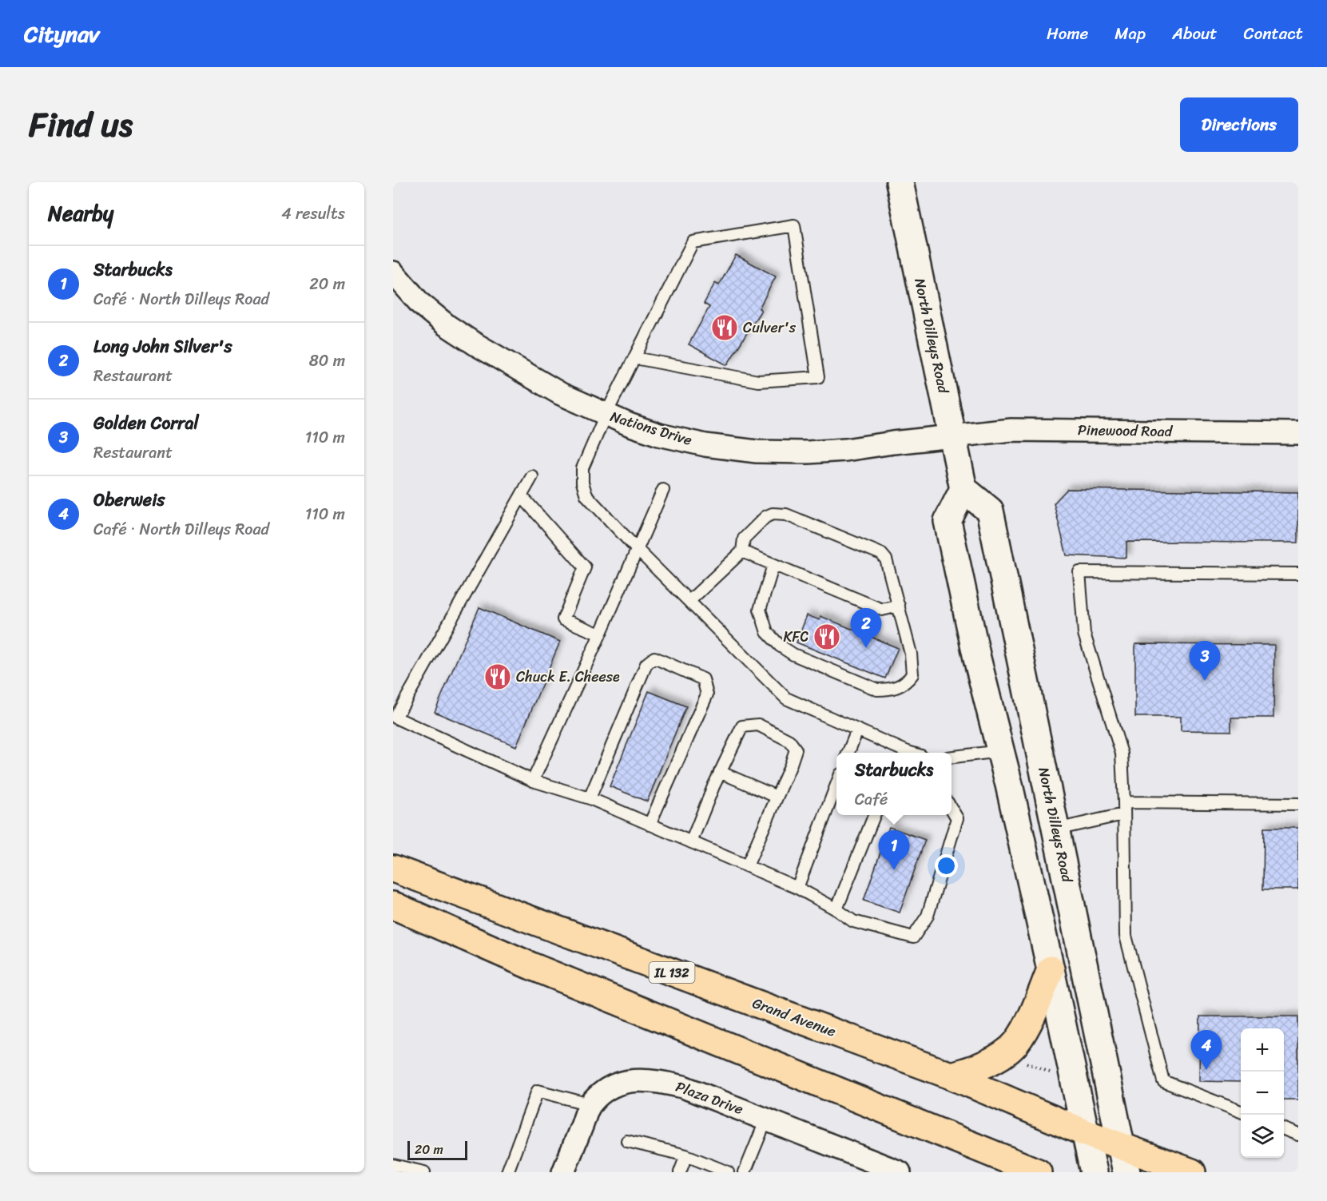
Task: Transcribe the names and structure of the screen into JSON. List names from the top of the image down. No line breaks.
{"streets":{"main road":["IL 132","Grand Avenue"],"street":["North Dilleys Road","Nations Drive","Pinewood Road","Plaza Drive"]},"crossings":[["North Dilleys Road","Nations Drive"],["North Dilleys Road","Pinewood Road"],["North Dilleys Road","Grand Avenue"],["Nations Drive","Pinewood Road"]],"places":{"restaurant":["Culver's","KFC","Chuck E. Cheese"]},"scale_bar":"20 m","page":{"header":"Citynav","nav":["Home","Map","About","Contact"],"title":"Find us","buttons":"Directions","heading":["Nearby","4 results"],"list":[{"mark":"1","name":"Starbucks","note":"Café · North Dilleys Road","value":"20 m"},{"mark":"2","name":"Long John Silver's","note":"Restaurant","value":"80 m"},{"mark":"3","name":"Golden Corral","note":"Restaurant","value":"110 m"},{"mark":"4","name":"Oberweis","note":"Café · North Dilleys Road","value":"110 m"}],"pins":["2","3","1","4"],"popup":["Starbucks","Café"],"map_buttons":["+","−"],"scale":"20 m"}}
